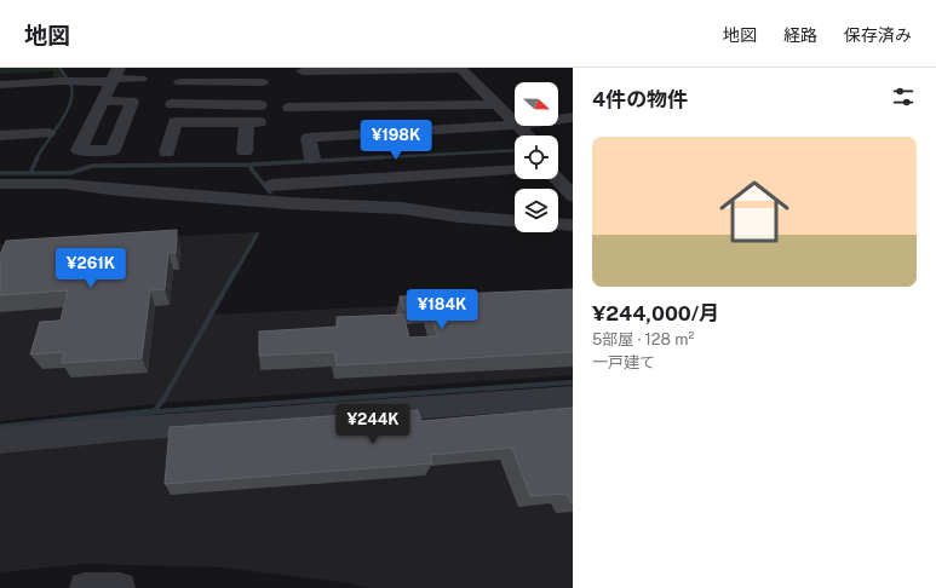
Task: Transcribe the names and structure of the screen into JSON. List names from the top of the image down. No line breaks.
{"north":"right","page":{"header":"地図","nav":["地図","経路","保存済み"],"heading":"4件の物件","price":["¥198K","¥261K","¥184K","¥244K"],"list":[{"name":"¥244,000/月","note":"5部屋 · 128 m² · 一戸建て"}]}}
